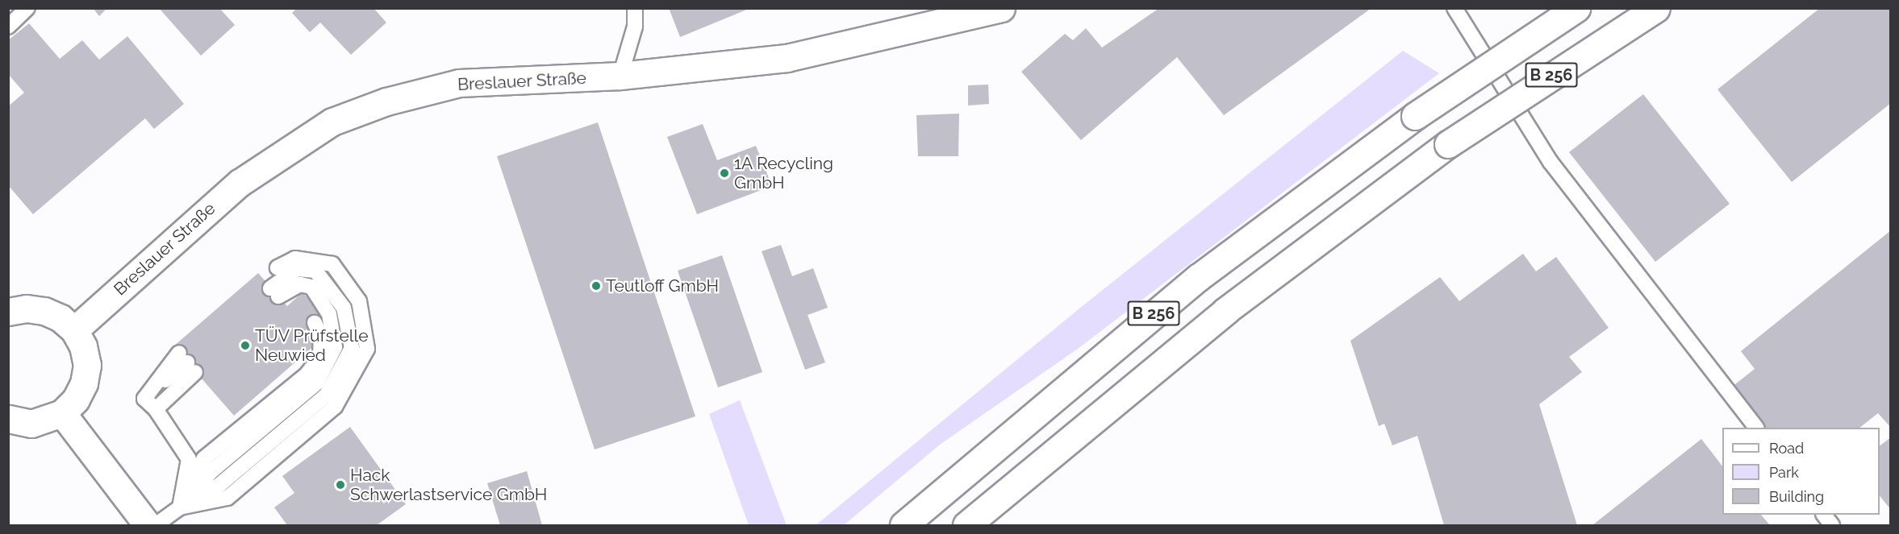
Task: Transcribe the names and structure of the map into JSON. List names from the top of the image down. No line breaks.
{"streets":{"main road":["B 256","Breslauer Straße"]},"places":["1A Recycling GmbH","Teutloff GmbH","TÜV Prüfstelle Neuwied","Hack Schwerlastservice GmbH"],"legend":["Road","Park","Building"]}
